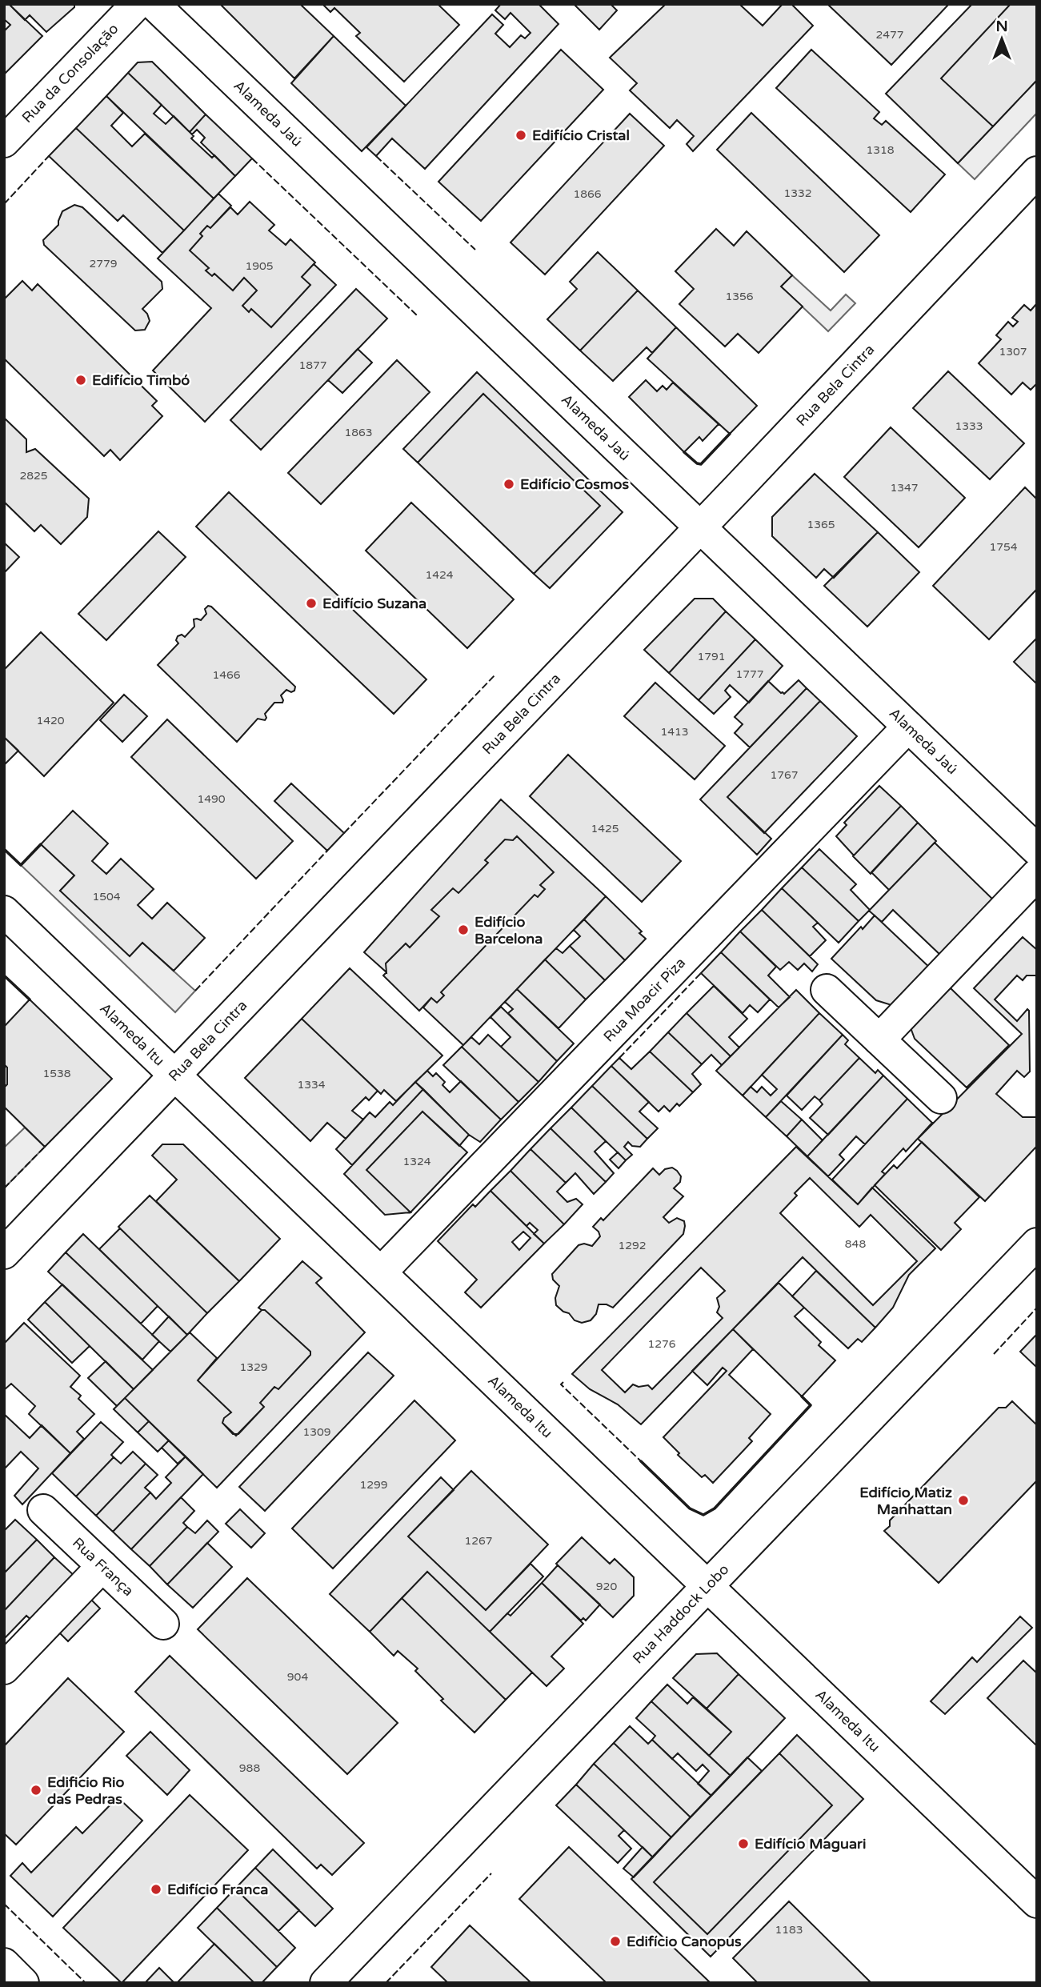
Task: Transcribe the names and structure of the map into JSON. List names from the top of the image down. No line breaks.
{"streets":{"street":["Rua da Consolação","Alameda Jaú","Rua Bela Cintra","Rua Moacir Piza","Alameda Itu","Rua França","Rua Haddock Lobo"]},"crossings":[["Alameda Jaú","Rua Bela Cintra"],["Alameda Jaú","Rua Moacir Piza"],["Rua Bela Cintra","Alameda Itu"],["Rua Moacir Piza","Alameda Itu"],["Alameda Itu","Rua Haddock Lobo"]],"places":["Edifício Cristal","Edifício Timbó","Edifício Cosmos","Edifício Suzana","Edifício Barcelona","Edifício Matiz Manhattan","Edificio Rio das Pedras","Edifício Maguari","Edifício Franca","Edifício Canopus"],"house_numbers":["2477","1318","1332","1866","2779","1905","1356","1307","1877","1333","1863","2825","1347","1365","1754","1424","1791","1777","1466","1420","1413","1767","1490","1425","1504","1538","1334","1324","848","1292","1276","1329","1309","1299","1267","920","904","988","1183"],"north":"top"}
